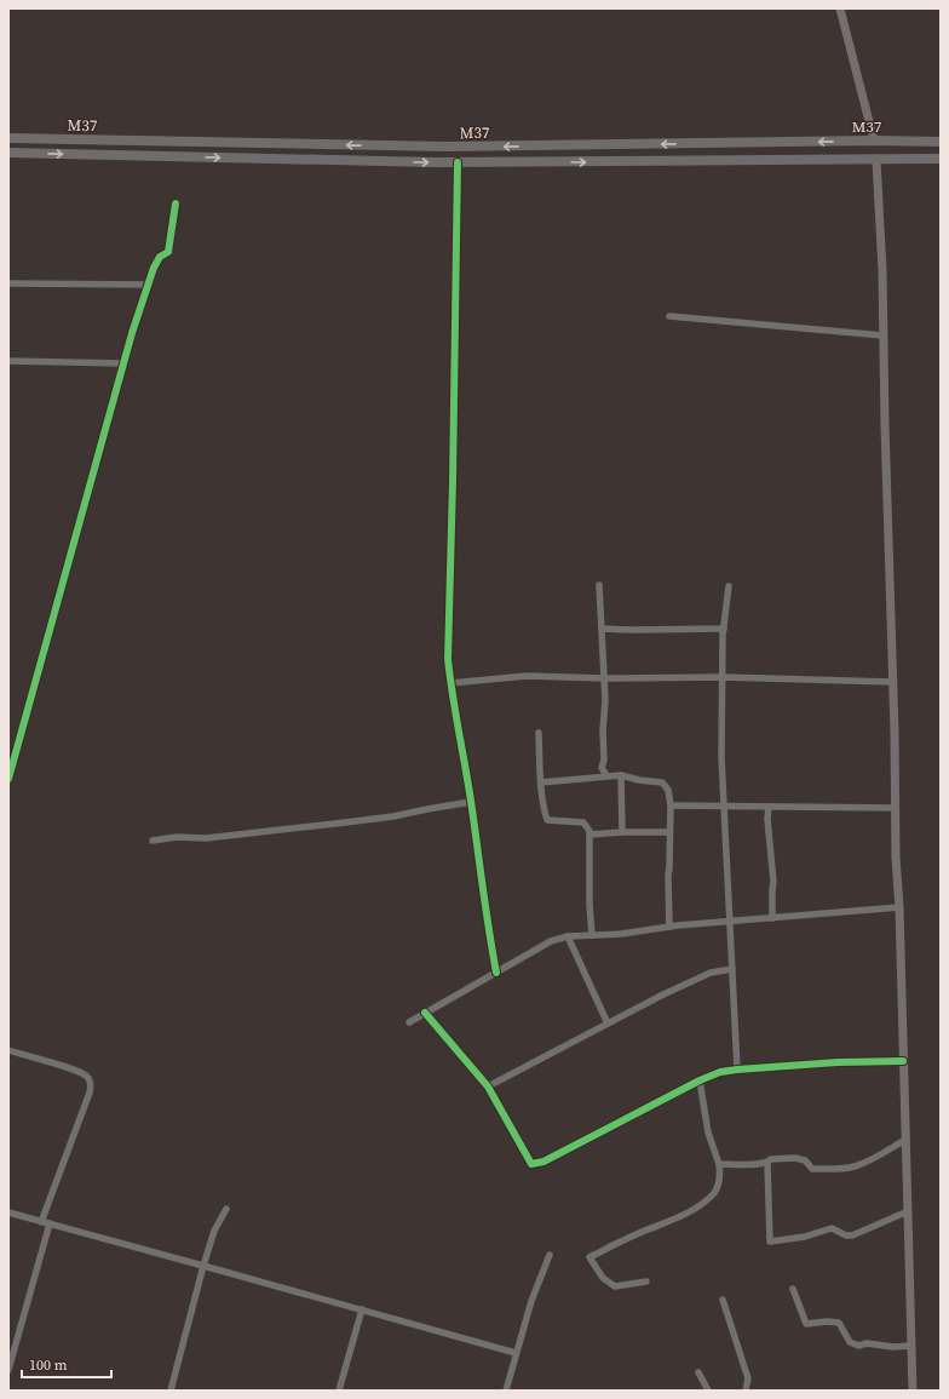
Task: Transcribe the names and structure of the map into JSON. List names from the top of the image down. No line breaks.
{"streets":{"highway":["M37"]},"scale_bar":"100 m"}
